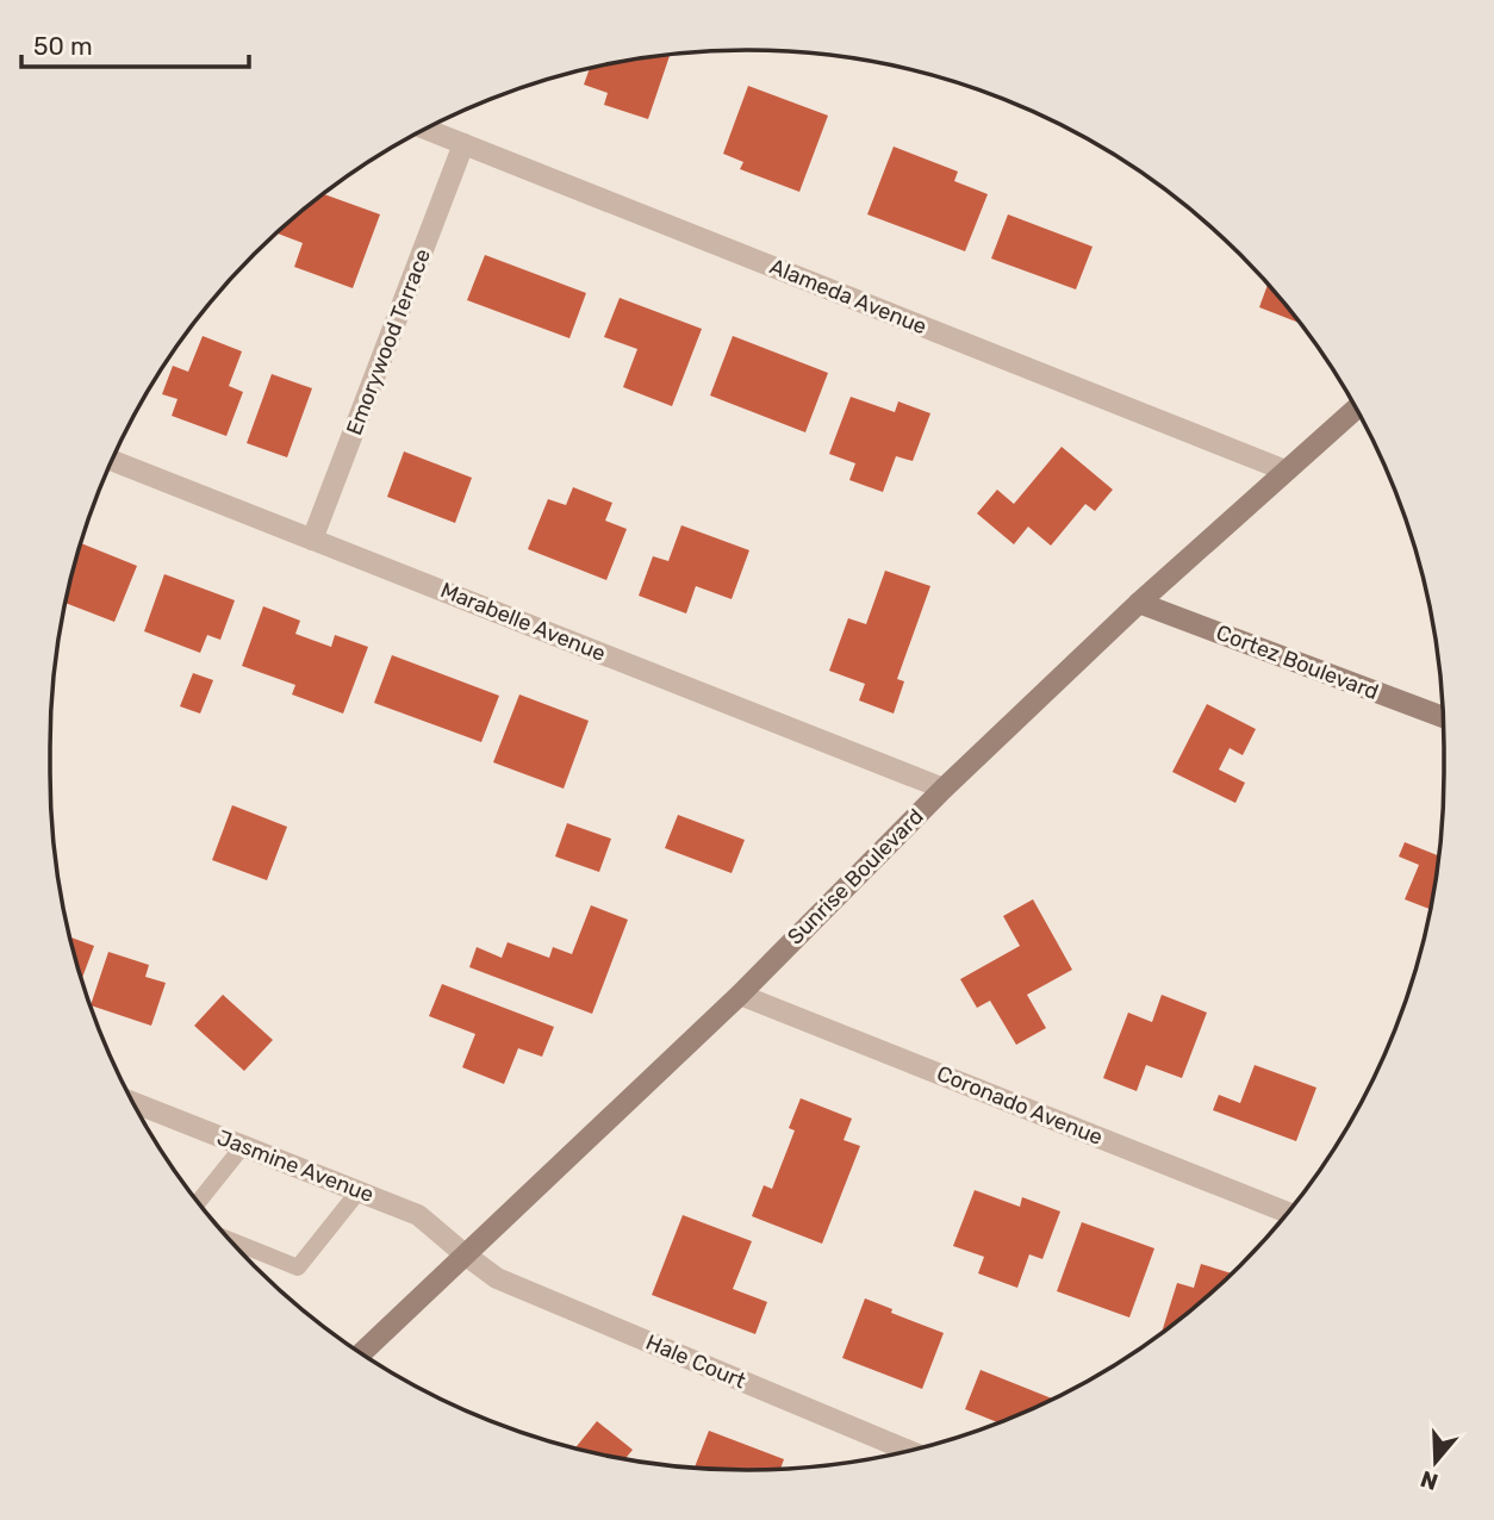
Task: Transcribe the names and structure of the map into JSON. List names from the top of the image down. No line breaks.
{"streets":{"street":["Alameda Avenue","Emorywood Terrace","Marabelle Avenue","Cortez Boulevard","Sunrise Boulevard","Coronado Avenue","Jasmine Avenue","Hale Court"]},"crossings":[["Alameda Avenue","Emorywood Terrace"],["Alameda Avenue","Sunrise Boulevard"],["Emorywood Terrace","Marabelle Avenue"],["Marabelle Avenue","Sunrise Boulevard"],["Cortez Boulevard","Sunrise Boulevard"],["Sunrise Boulevard","Coronado Avenue"],["Sunrise Boulevard","Jasmine Avenue"],["Sunrise Boulevard","Hale Court"],["Jasmine Avenue","Hale Court"]],"scale_bar":"50 m","north":"bottom"}
